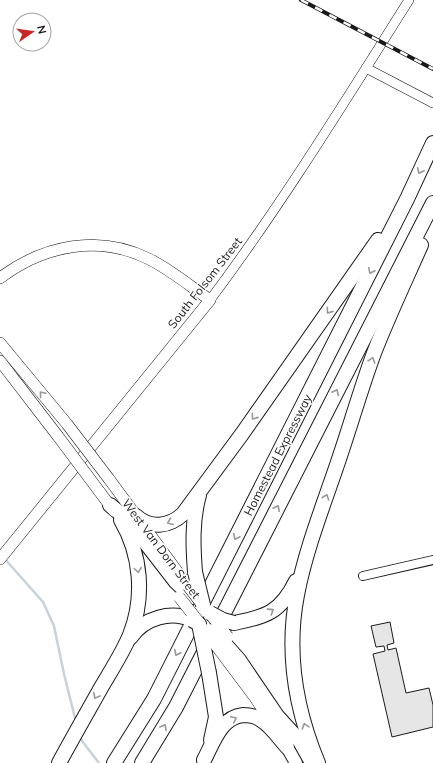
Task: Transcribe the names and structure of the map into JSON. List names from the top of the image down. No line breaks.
{"streets":{"highway":["Homestead Expressway"],"main road":["South Folsom Street","West Van Dorn Street"]},"north":"right"}
